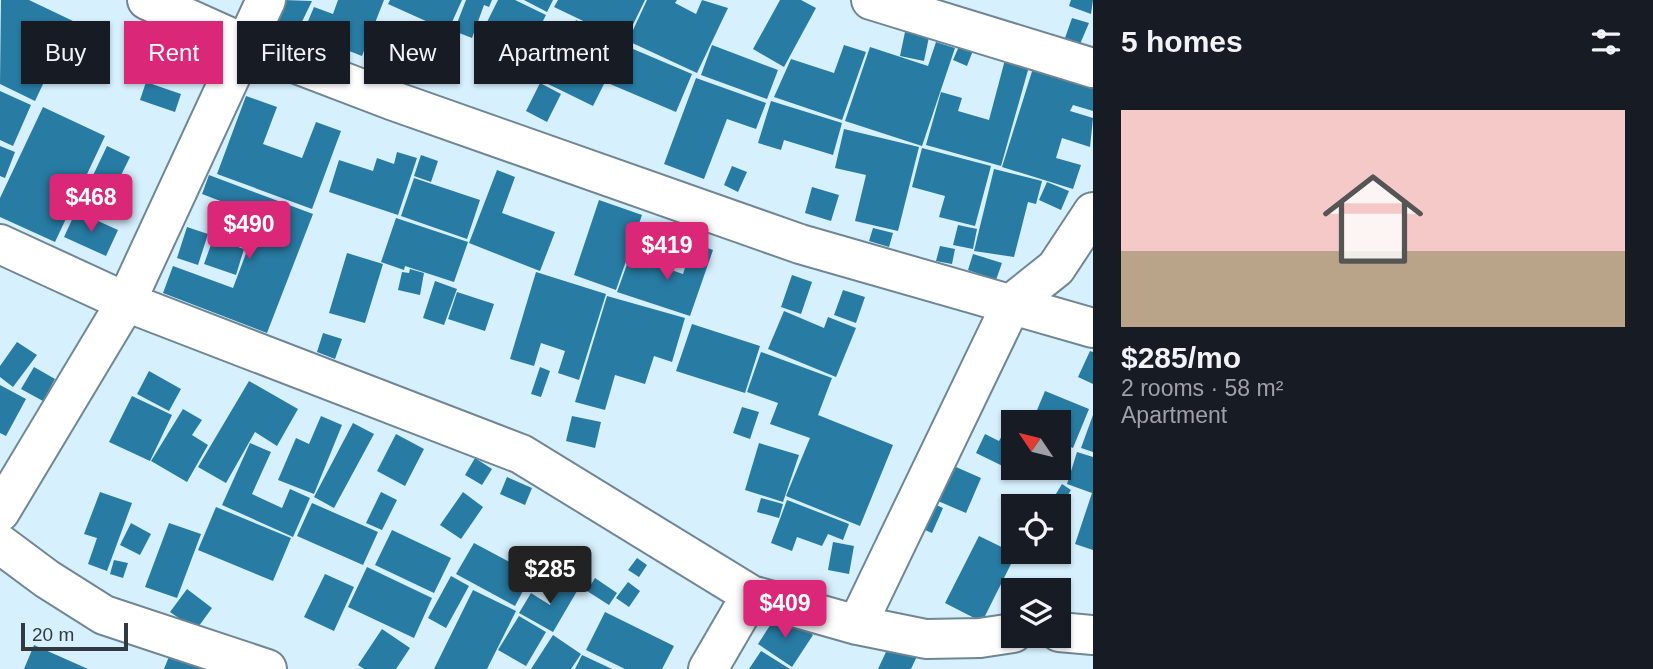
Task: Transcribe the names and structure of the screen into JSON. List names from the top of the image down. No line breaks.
{"scale_bar":"20 m","north":"top left","page":{"heading":"5 homes","chip":["Buy","Rent","Filters","New","Apartment"],"list":[{"name":"$285/mo","note":"2 rooms · 58 m² · Apartment"}],"price":["$468","$490","$419","$285","$409"],"scale":"20 m"}}
